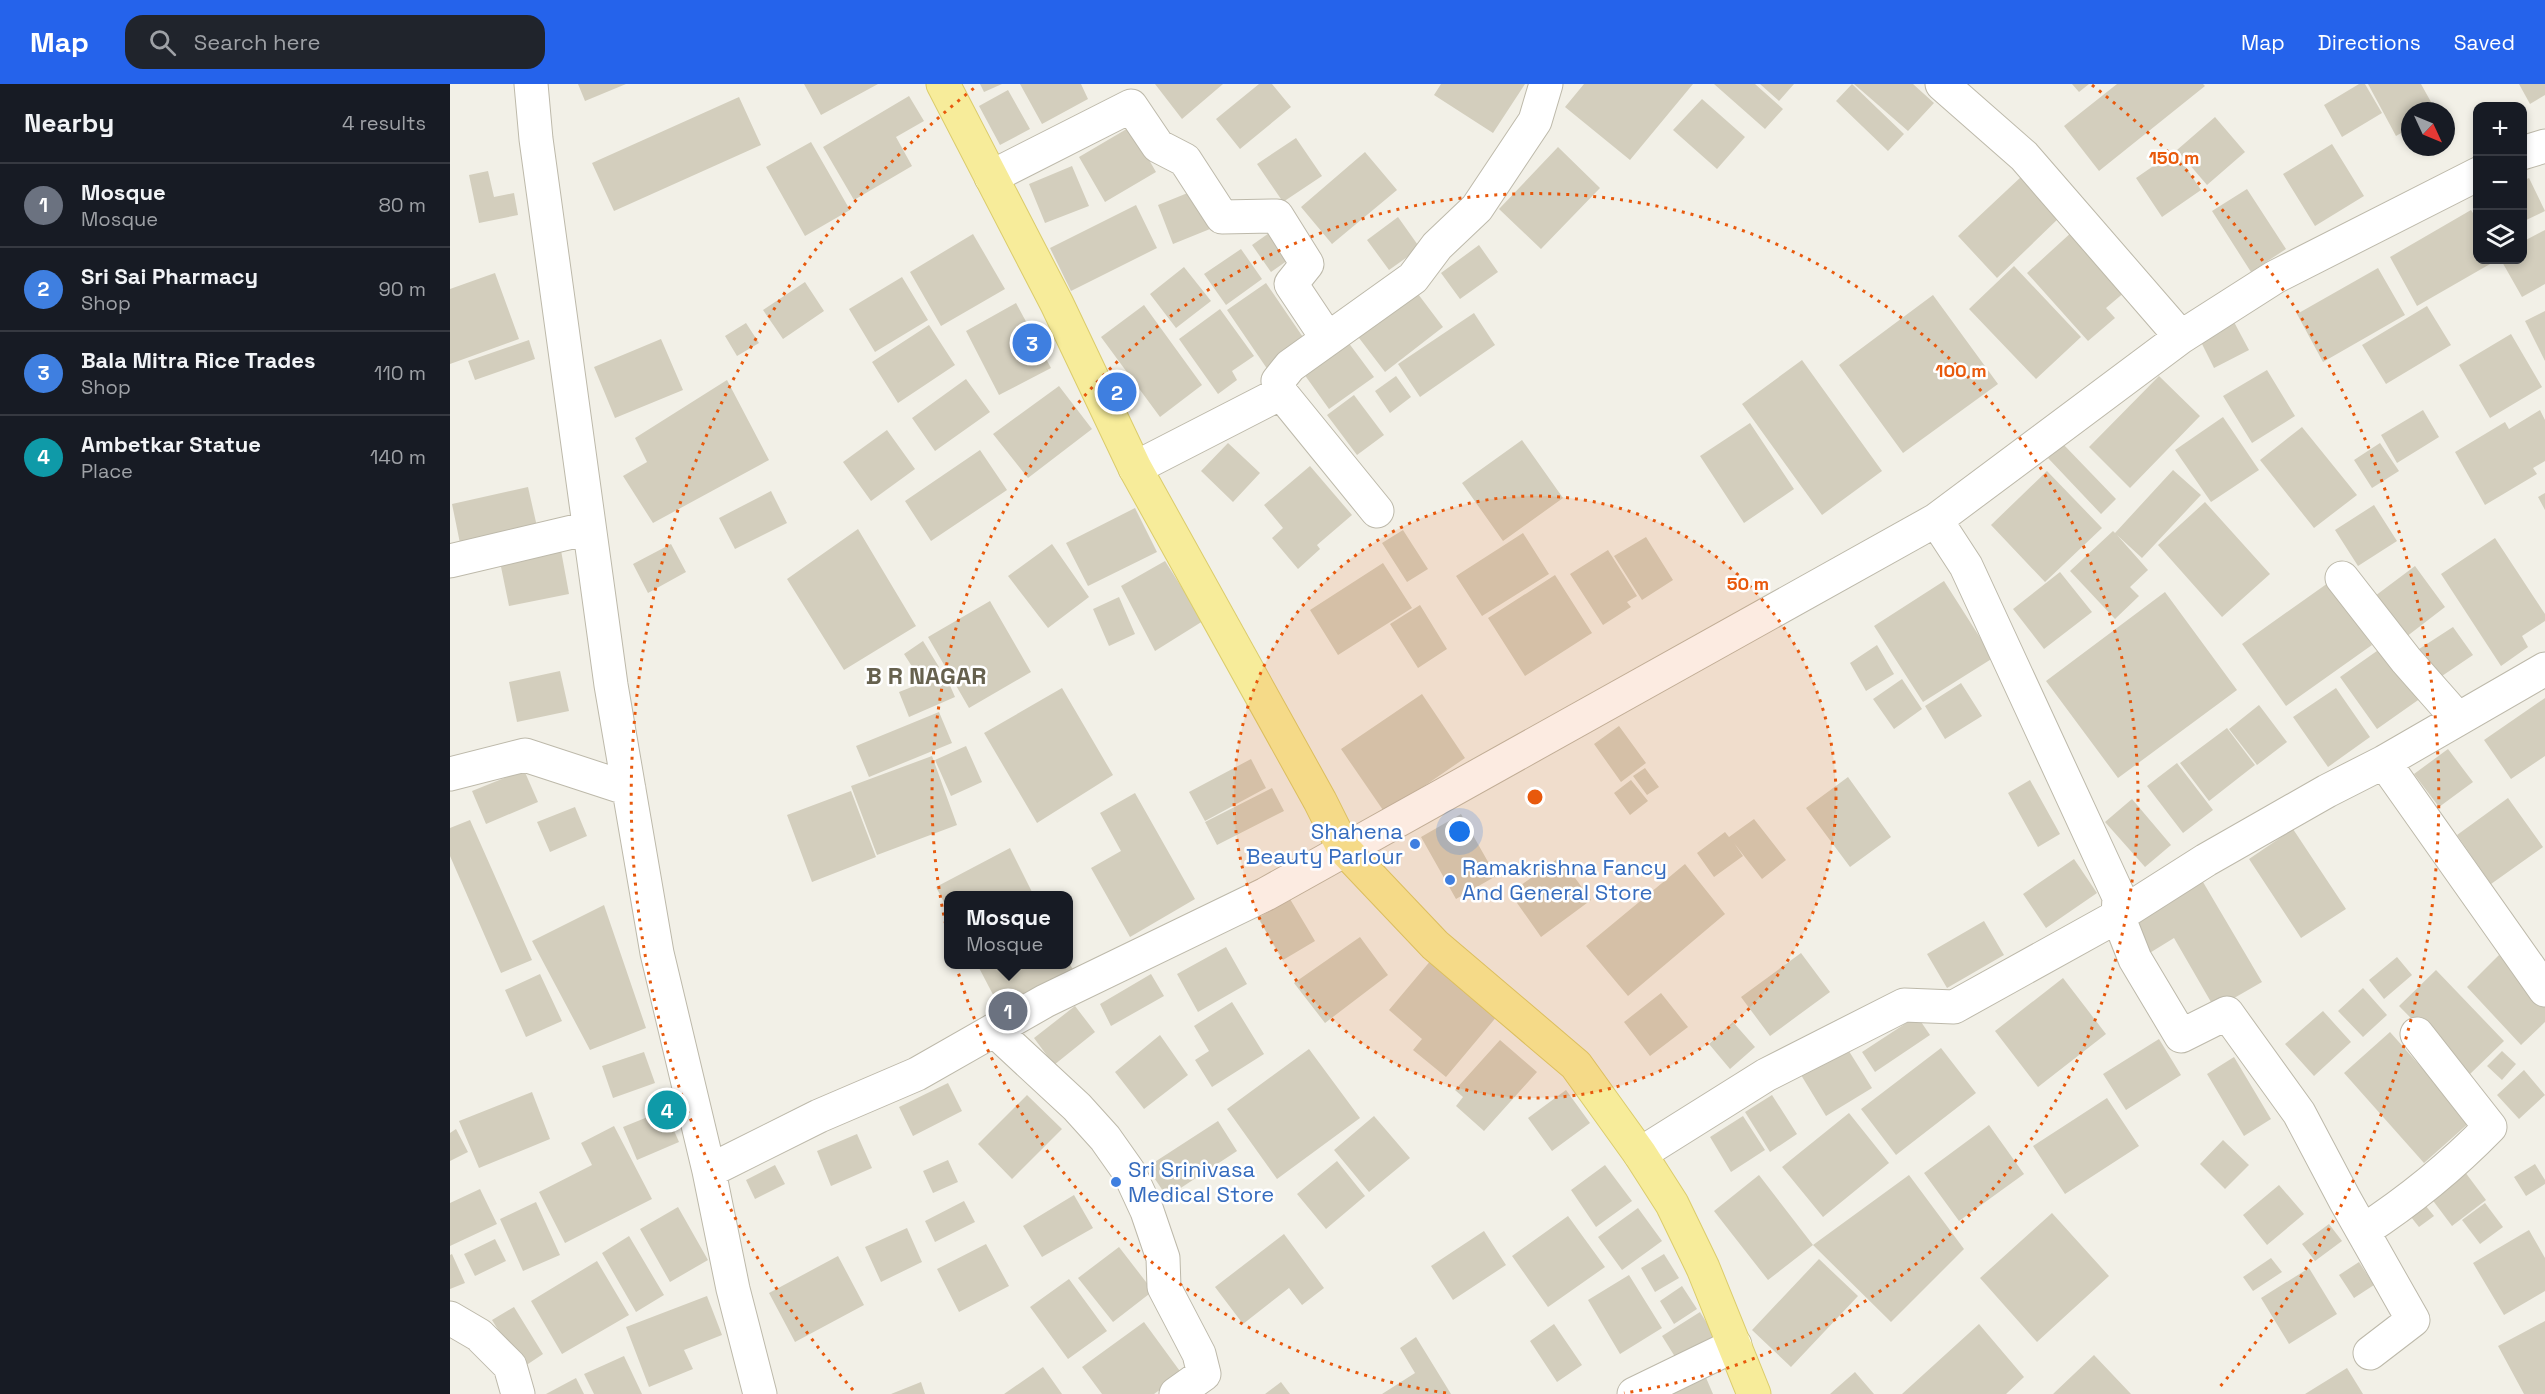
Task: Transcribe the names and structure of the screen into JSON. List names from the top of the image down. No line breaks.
{"districts":["B R NAGAR"],"places":["Shahena Beauty Parlour","Ramakrishna Fancy And General Store","Sri Srinivasa Medical Store"],"north":"bottom right","page":{"header":"Map","search":"Search here","nav":["Map","Directions","Saved"],"heading":["Nearby","4 results"],"map_buttons":["+","−"],"list":[{"mark":"1","name":"Mosque","note":"Mosque","value":"80 m"},{"mark":"2","name":"Sri Sai Pharmacy","note":"Shop","value":"90 m"},{"mark":"3","name":"Bala Mitra Rice Trades","note":"Shop","value":"110 m"},{"mark":"4","name":"Ambetkar Statue","note":"Place","value":"140 m"}],"pins":["3","2","1","4"],"popup":["Mosque","Mosque"]},"rings":["150 m","100 m","50 m"]}
